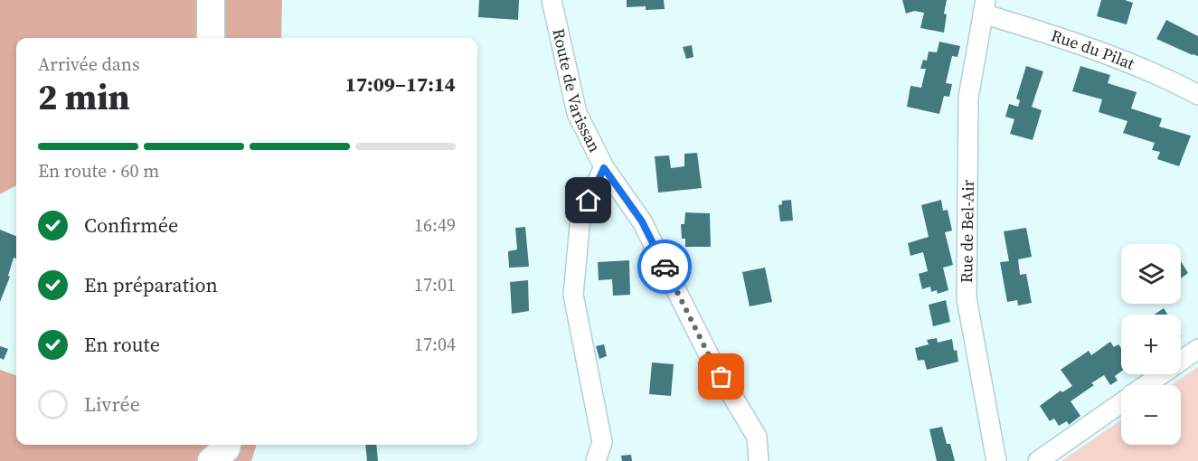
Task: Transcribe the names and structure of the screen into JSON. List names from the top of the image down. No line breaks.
{"streets":{"street":["Rue du Pilat","Route de Varissan","Rue de Bel-Air"]},"crossings":[["Rue du Pilat","Rue de Bel-Air"]],"page":{"heading":["2 min","Arrivée dans","17:09–17:14"],"bar":"En route · 60 m","list":[["Confirmée","16:49"],["En préparation","17:01"],["En route","17:04"],"Livrée"],"map_buttons":["+","−"]}}
